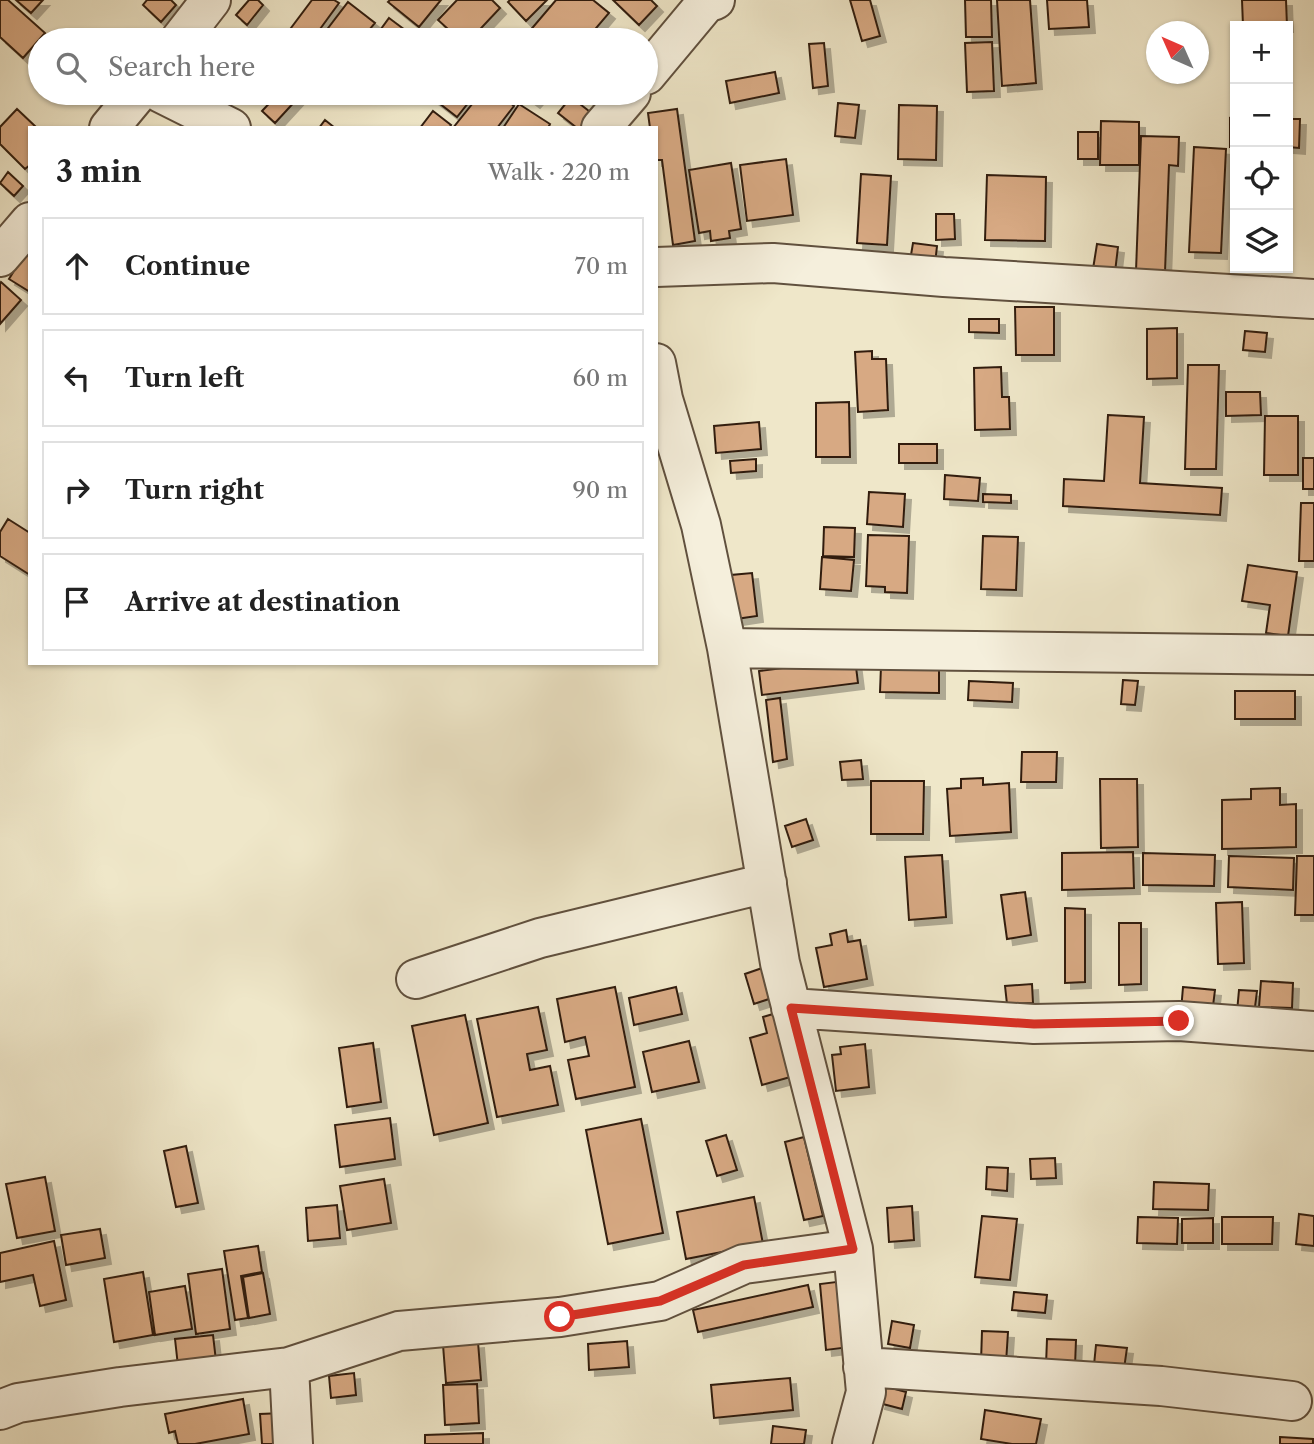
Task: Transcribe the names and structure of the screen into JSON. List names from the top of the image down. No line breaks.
{"north":"top left","page":{"map_buttons":["+","−"],"search":"Search here","heading":["3 min","Walk · 220 m"],"list":[["Continue","70 m"],["Turn left","60 m"],["Turn right","90 m"],"Arrive at destination"]}}
